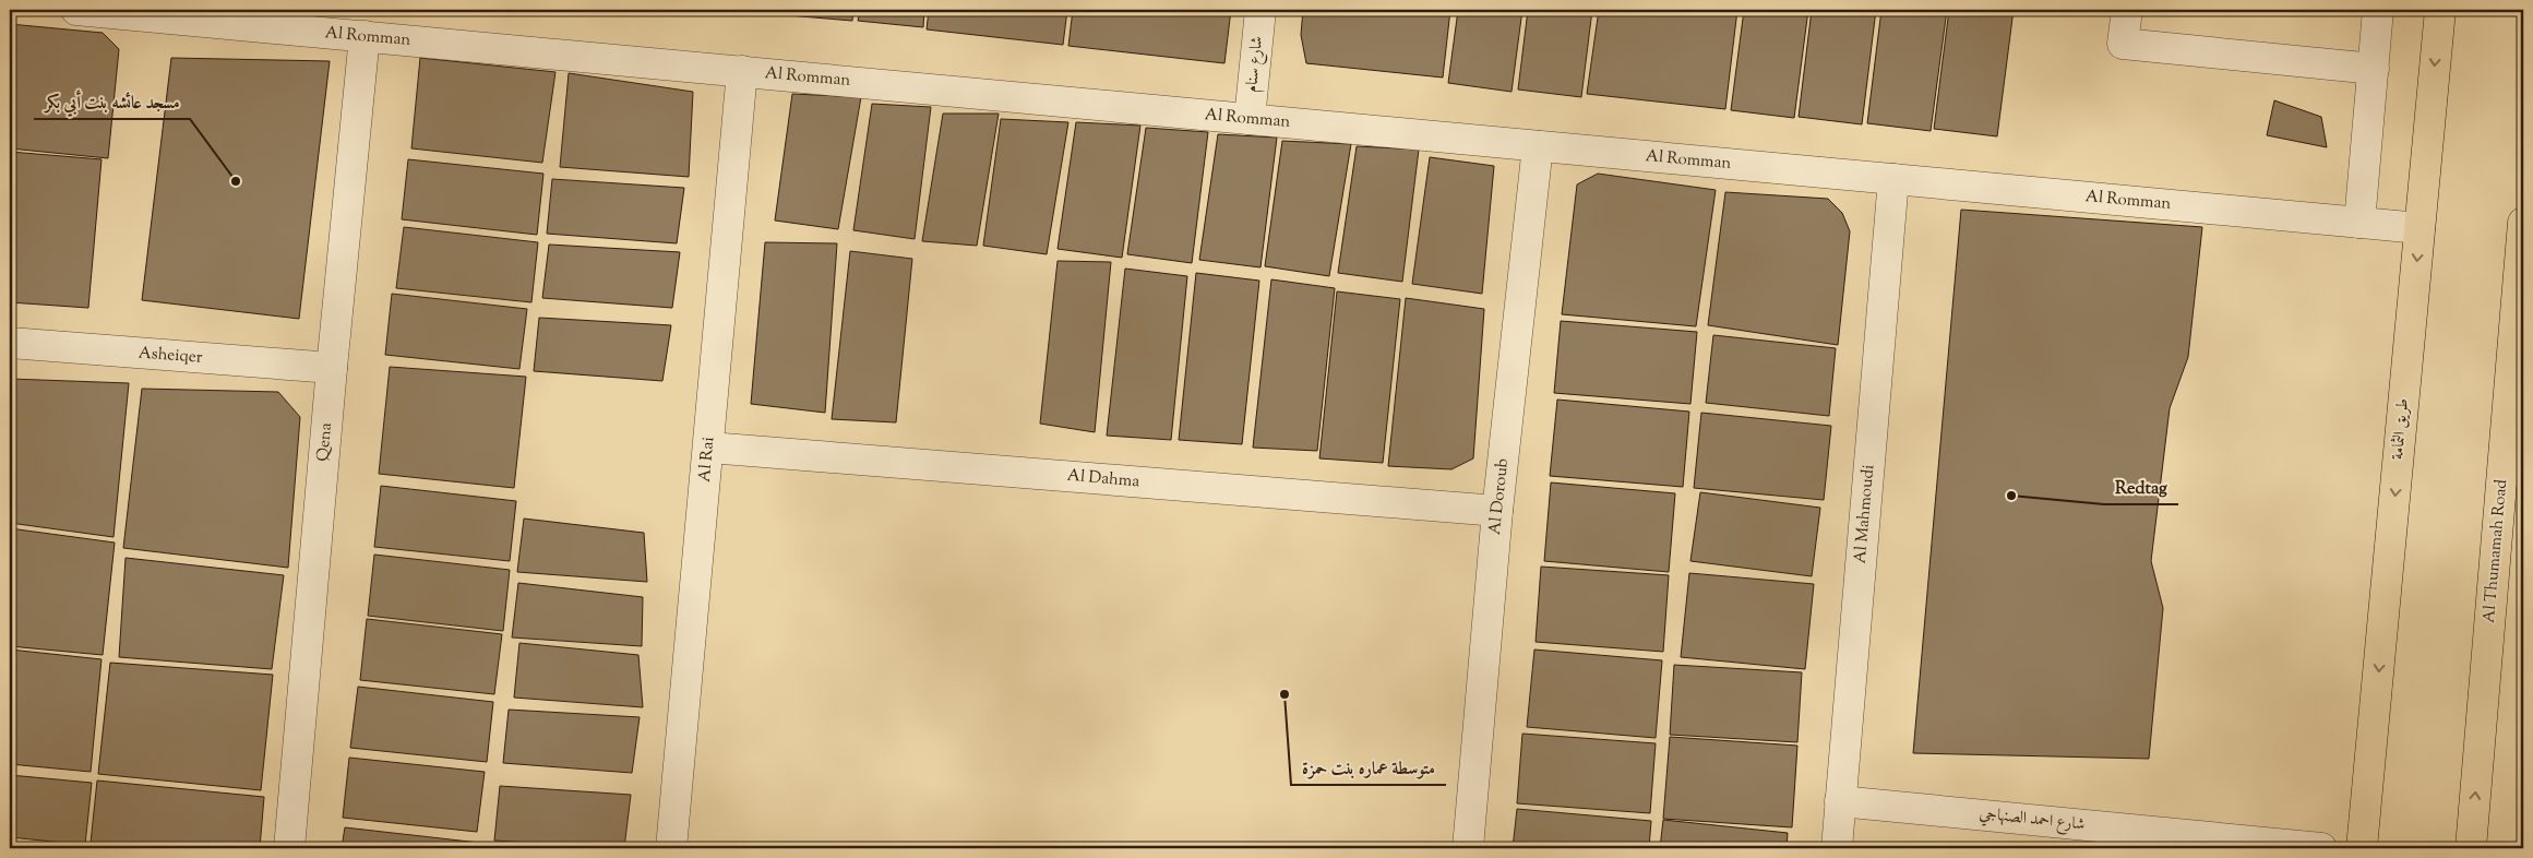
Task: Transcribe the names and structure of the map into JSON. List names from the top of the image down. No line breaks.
{"streets":{"main road":["طريق الثمامة","Al Thumamah Road"],"street":["Al Romman","شارع سنام","Asheiqer","Qena","Al Rai","Al Dahma","Al Doroub","Al Mahmoudi","شارع احمد الصنهاجي"]},"crossings":[["Al Romman","شارع سنام"],["Al Romman","طريق الثمامة"],["Al Romman","Qena"],["Al Romman","Al Rai"],["Al Romman","Al Doroub"],["Al Romman","Al Mahmoudi"],["Asheiqer","Qena"],["Al Rai","Al Dahma"],["Al Dahma","Al Doroub"],["Al Mahmoudi","شارع احمد الصنهاجي"]],"one_way":["طريق الثمامة","Al Thumamah Road"],"places":["مسجد عائشه بنت أبي بكر","Redtag","متوسطة عماره بنت حمزة"]}
